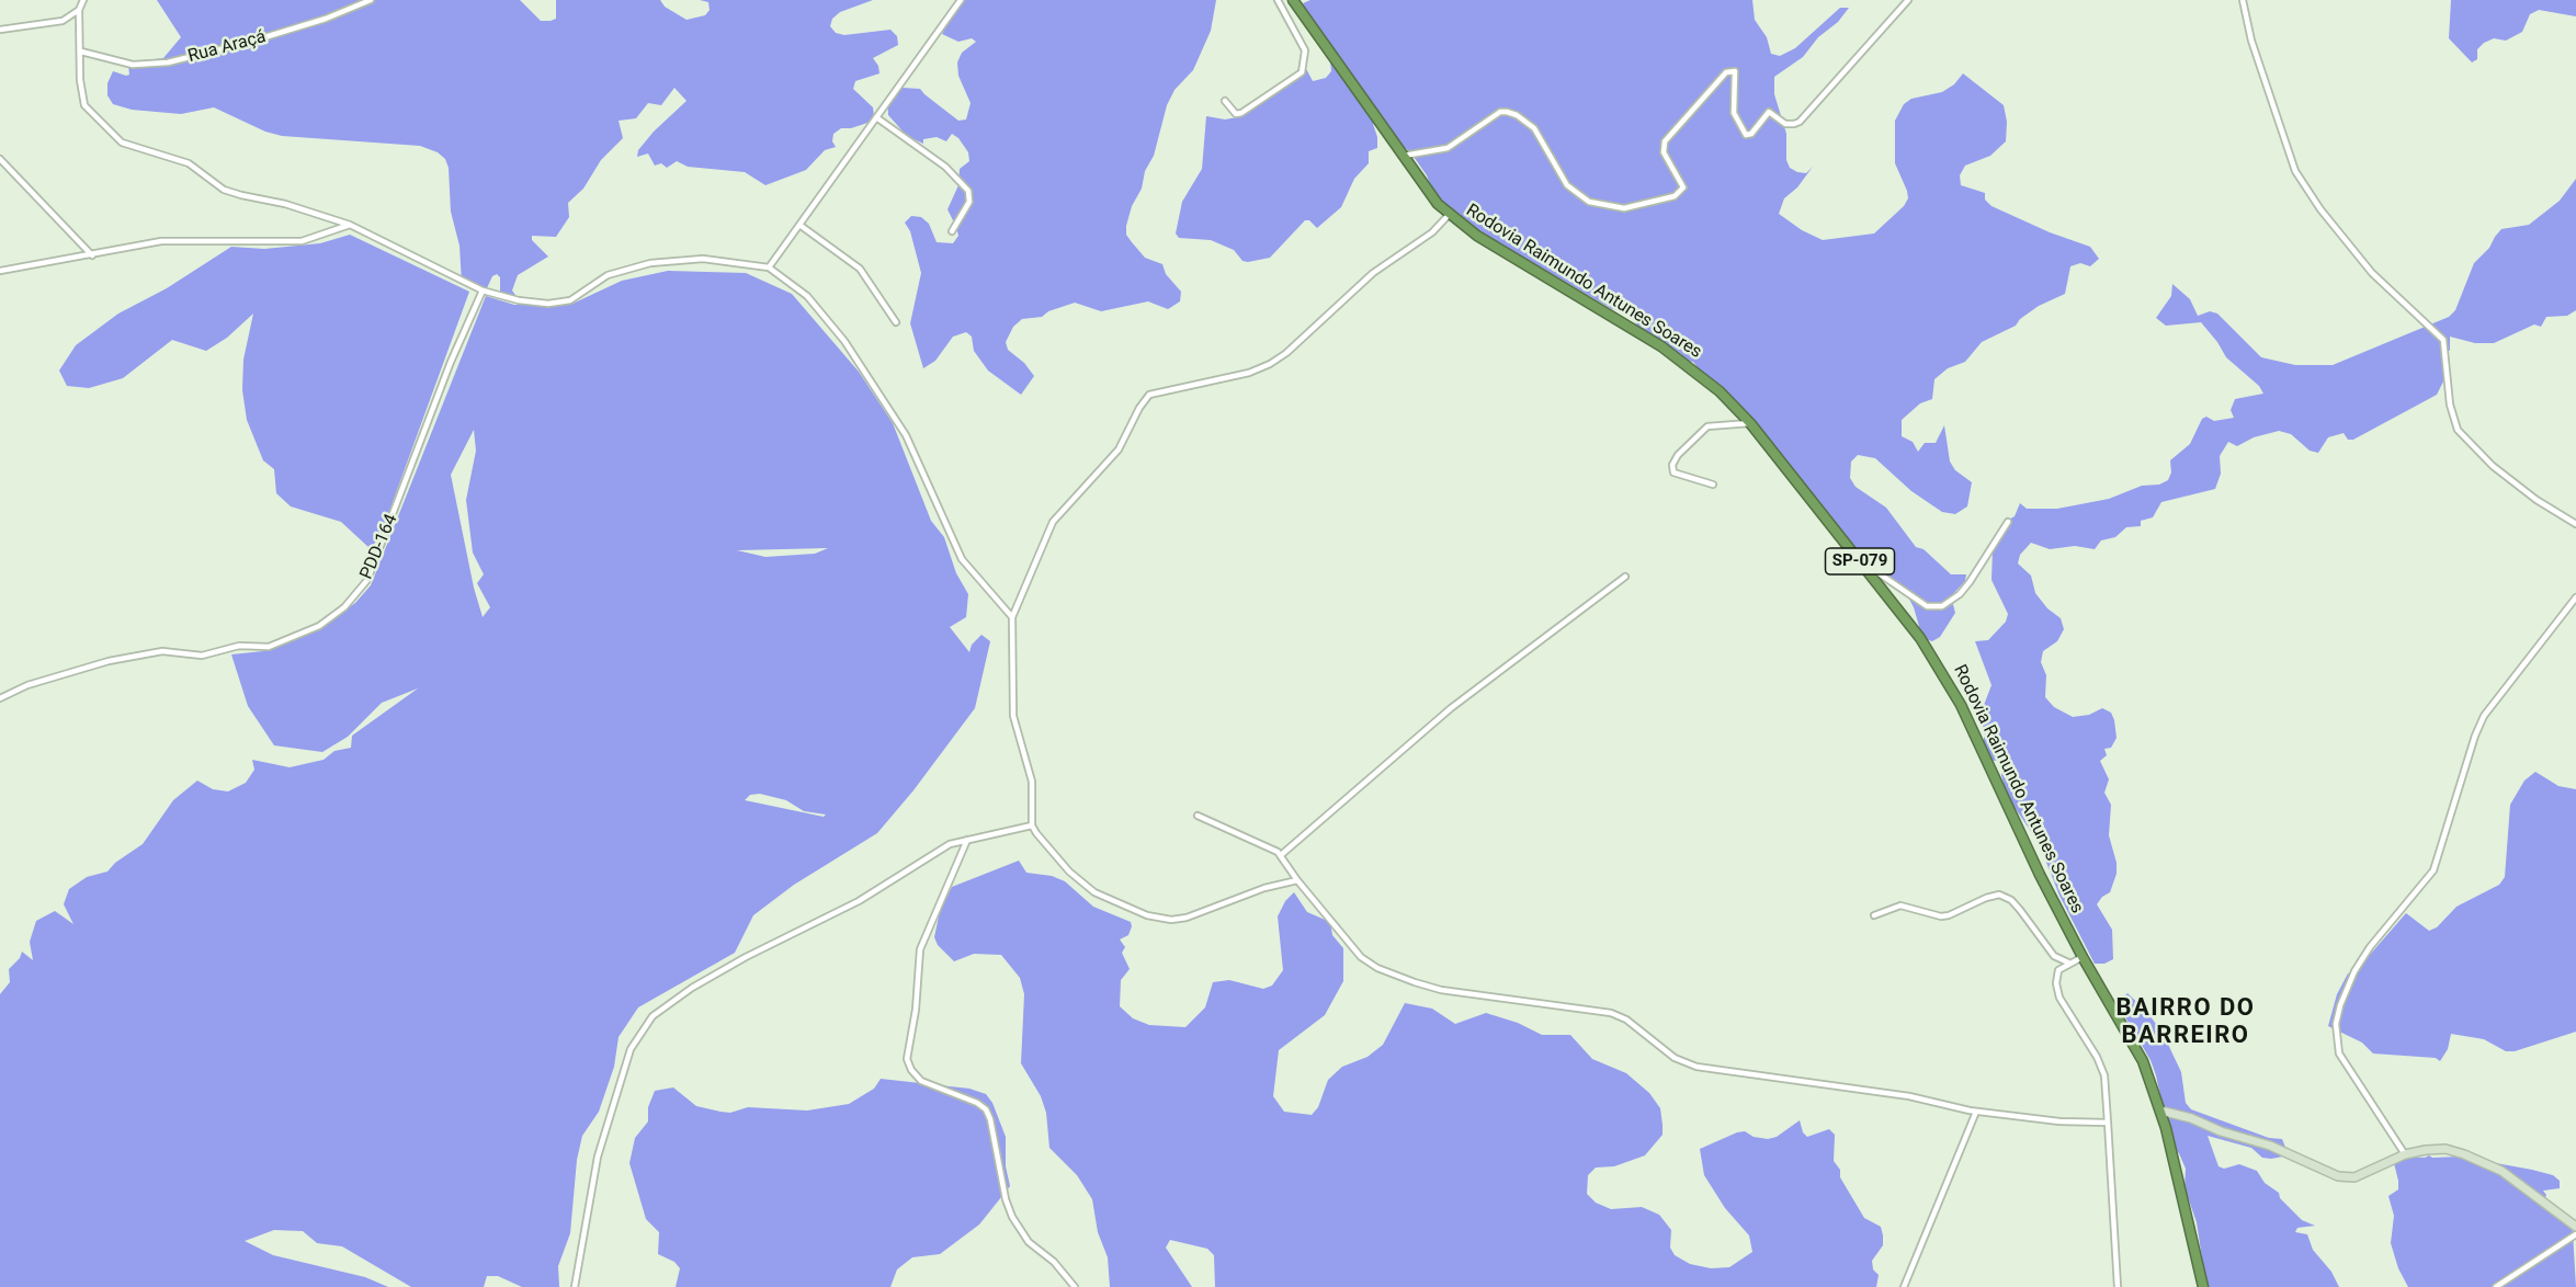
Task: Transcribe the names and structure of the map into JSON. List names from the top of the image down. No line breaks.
{"streets":{"highway":["Rodovia Raimundo Antunes Soares","SP-079"],"street":["Rua Araçá","PDD-164"]},"districts":["BAIRRO DO BARREIRO"]}
